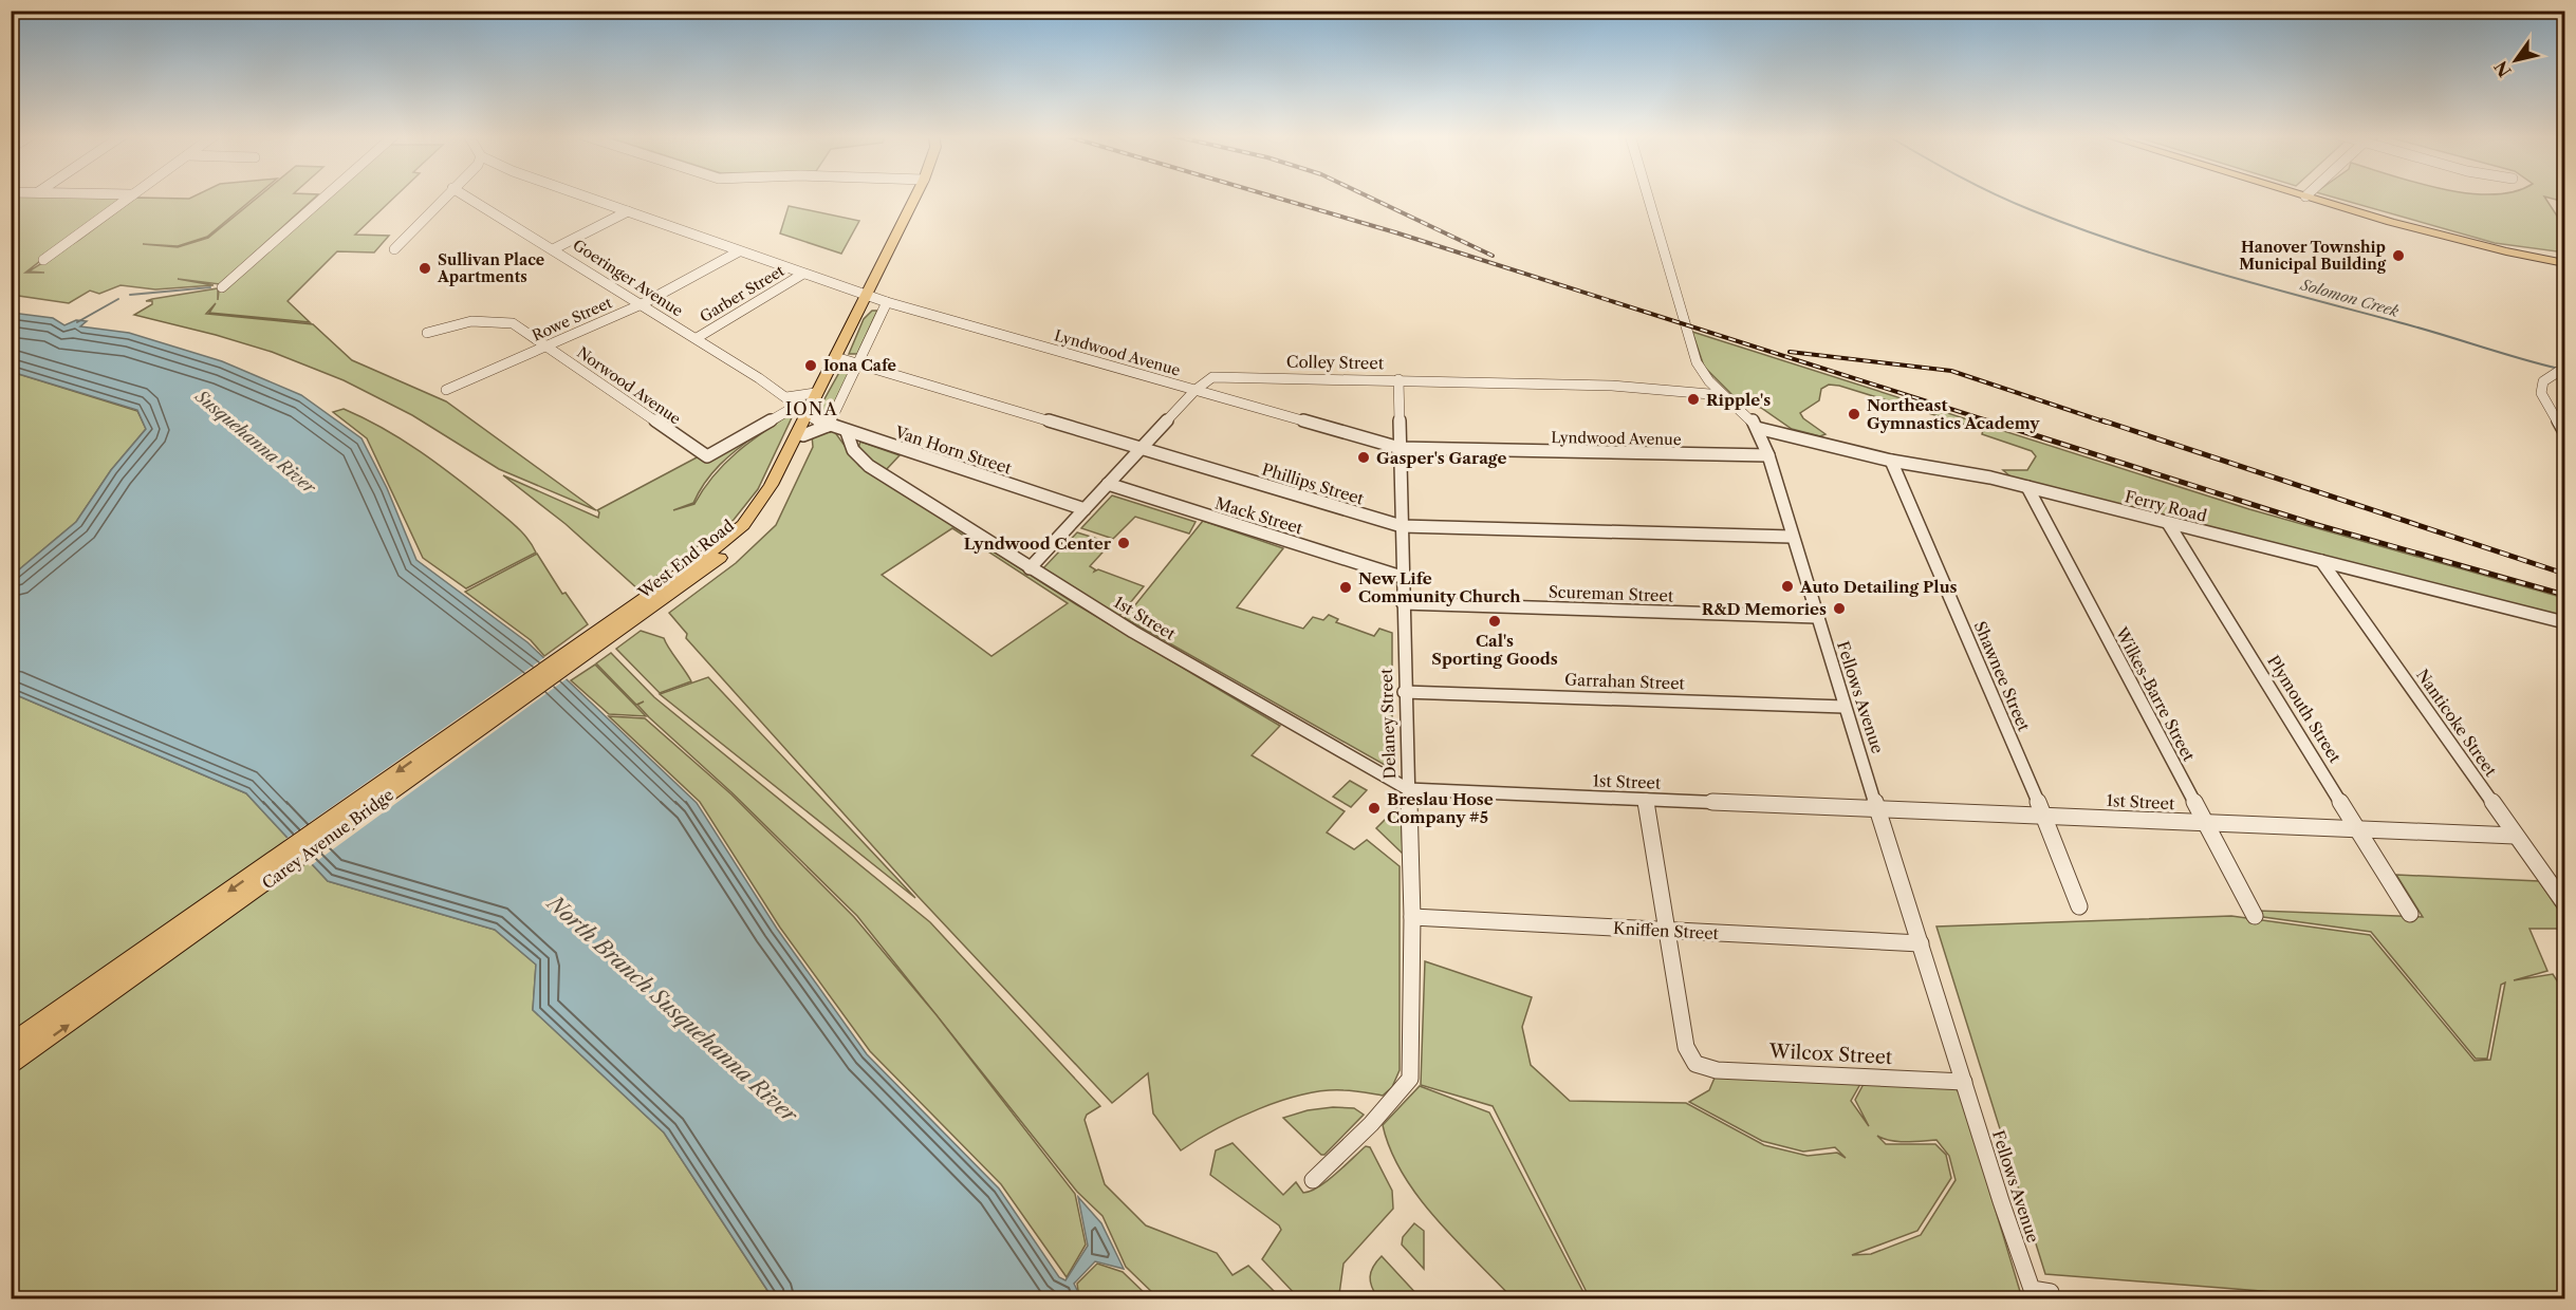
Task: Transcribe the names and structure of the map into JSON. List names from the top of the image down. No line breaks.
{"streets":{"main road":["West End Road","Carey Avenue Bridge"],"street":["Goeringer Avenue","Garber Street","Rowe Street","Lyndwood Avenue","Colley Street","Norwood Avenue","Van Horn Street","Phillips Street","Ferry Road","Mack Street","Scureman Street","1st Street","Shawnee Street","Garrahan Street","Wilkes-Barre Street","Fellows Avenue","Plymouth Street","Nanticoke Street","Delaney Street","Kniffen Street","Wilcox Street"]},"crossings":[["Goeringer Avenue","Garber Street"],["Goeringer Avenue","Rowe Street"],["Goeringer Avenue","Van Horn Street"],["Goeringer Avenue","West End Road"],["Garber Street","Lyndwood Avenue"],["Rowe Street","Lyndwood Avenue"],["Rowe Street","Norwood Avenue"],["Lyndwood Avenue","Colley Street"],["Lyndwood Avenue","West End Road"],["Lyndwood Avenue","Fellows Avenue"],["Lyndwood Avenue","Delaney Street"],["Colley Street","Van Horn Street"],["Colley Street","Phillips Street"],["Colley Street","Mack Street"],["Colley Street","1st Street"],["Colley Street","Fellows Avenue"],["Colley Street","Delaney Street"],["Van Horn Street","West End Road"],["Van Horn Street","1st Street"],["Phillips Street","West End Road"],["Phillips Street","Fellows Avenue"],["Phillips Street","Delaney Street"],["Ferry Road","Shawnee Street"],["Ferry Road","Wilkes-Barre Street"],["Ferry Road","Fellows Avenue"],["Ferry Road","Plymouth Street"],["Ferry Road","Nanticoke Street"],["Mack Street","Delaney Street"],["West End Road","Carey Avenue Bridge"],["Scureman Street","Fellows Avenue"],["Scureman Street","Delaney Street"],["1st Street","Shawnee Street"],["1st Street","Wilkes-Barre Street"],["1st Street","Fellows Avenue"],["1st Street","Plymouth Street"],["1st Street","Nanticoke Street"],["1st Street","Delaney Street"],["Garrahan Street","Fellows Avenue"],["Garrahan Street","Delaney Street"],["Fellows Avenue","Kniffen Street"],["Fellows Avenue","Wilcox Street"],["Delaney Street","Kniffen Street"],["Kniffen Street","Wilcox Street"]],"districts":["IONA"],"water":["Solomon Creek","Susquehanna River","North Branch Susquehanna River"],"places":["Hanover Township Municipal Building","Sullivan Place Apartments","Iona Cafe","Ripple's","Northeast Gymnastics Academy","Gasper's Garage","Lyndwood Center","Auto Detailing Plus","New Life Community Church","R&D Memories","Cal's Sporting Goods","Breslau Hose Company #5"],"north":"bottom left"}
